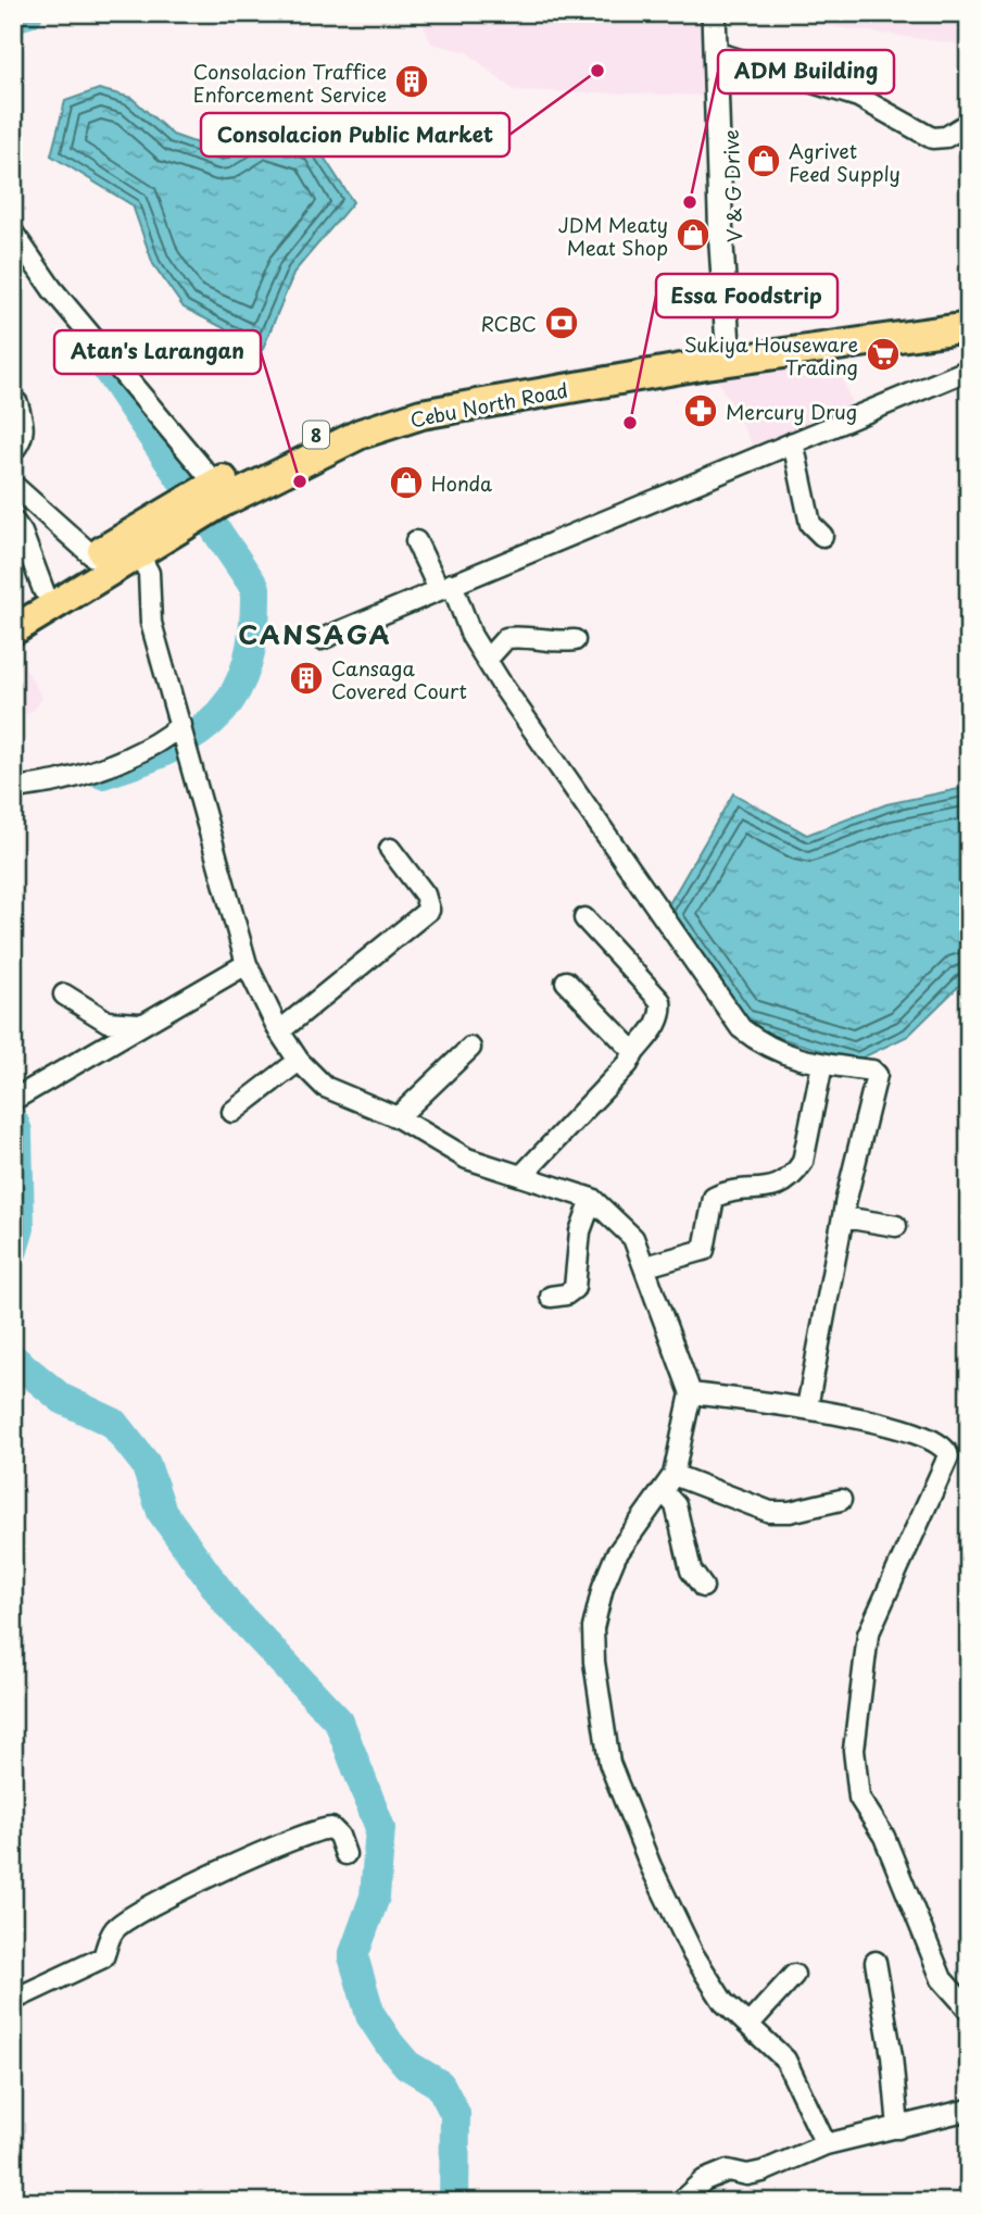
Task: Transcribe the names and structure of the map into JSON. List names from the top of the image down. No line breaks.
{"streets":{"main road":["Cebu North Road","8"],"street":["V & G Drive"]},"crossings":[["V & G Drive","Cebu North Road"]],"districts":["CANSAGA"],"places":{"other":["Consolacion Public Market","ADM Building","Essa Foodstrip","Atan's Larangan"],"building":["Consolacion Traffice Enforcement Service","Cansaga Covered Court"],"shop":["Agrivet Feed Supply","JDM Meaty Meat Shop","Honda"],"bank":["RCBC"],"supermarket":["Sukiya Houseware Trading"],"pharmacy":["Mercury Drug"]}}
